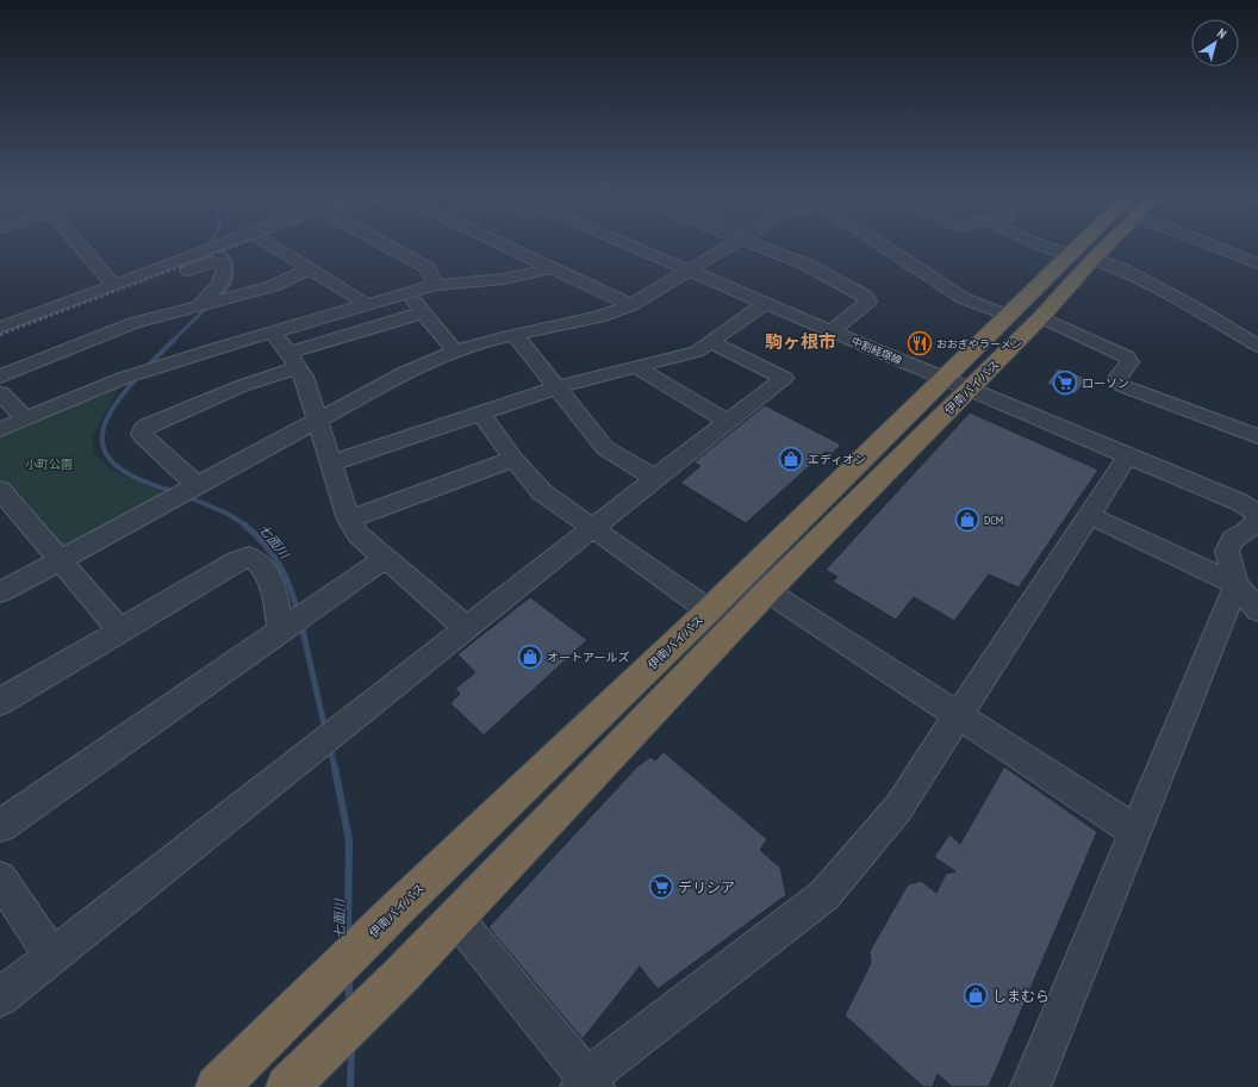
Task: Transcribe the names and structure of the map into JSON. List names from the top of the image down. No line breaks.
{"streets":{"highway":["伊南バイパス"],"street":["中割経塚線"]},"crossings":[["中割経塚線","伊南バイパス"]],"districts":["駒ヶ根市"],"water":["七面川"],"parks":["小町公園"],"places":{"restaurant":["おおぎやラーメン"],"supermarket":["ローソン","デリシア"],"shop":["エディオン","DCM","オートアールズ","しまむら"]},"north":"top right"}
